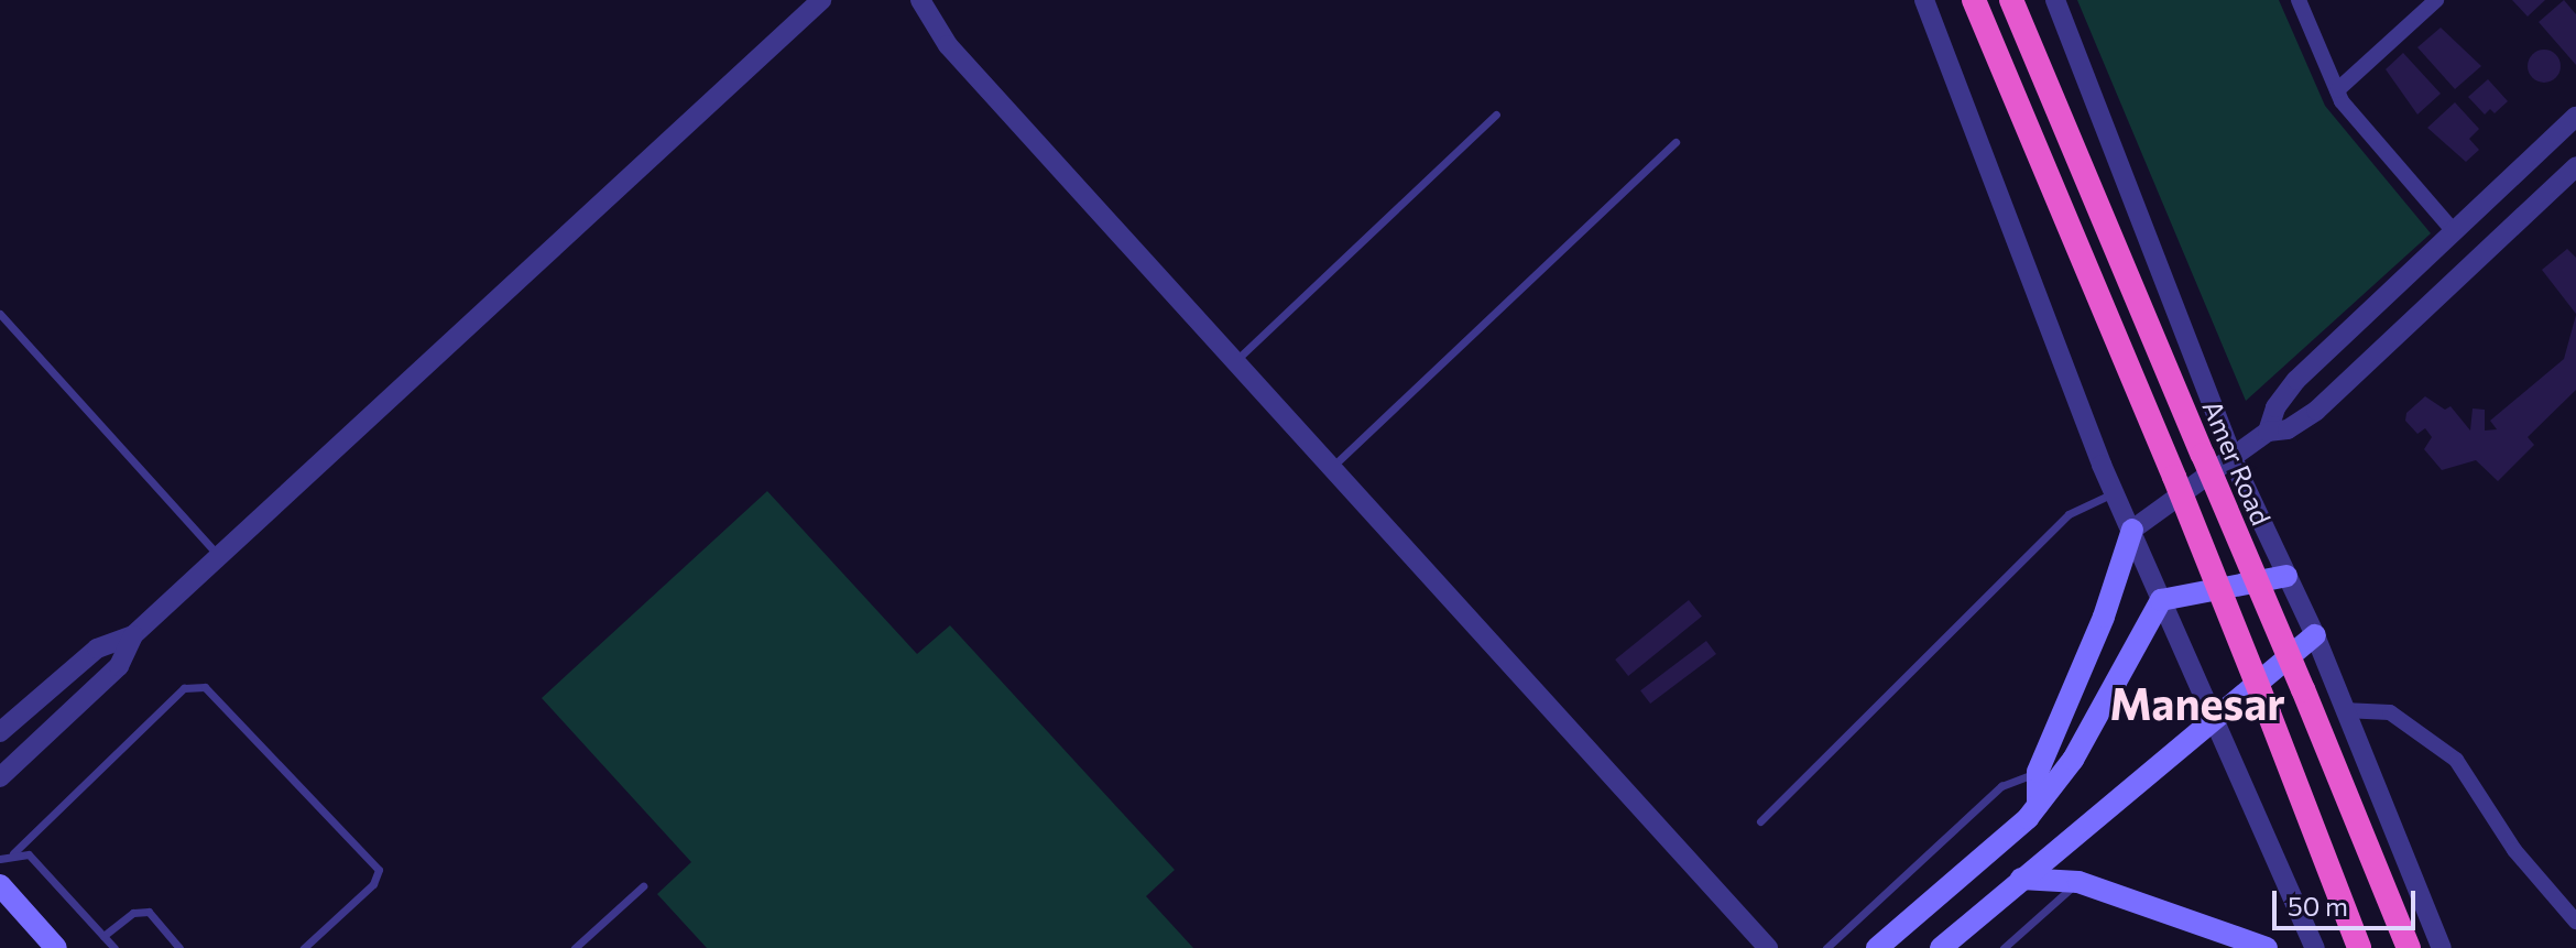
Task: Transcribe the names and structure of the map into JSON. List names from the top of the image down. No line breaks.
{"streets":{"highway":["Amer Road"]},"districts":["Manesar"],"scale_bar":"50 m"}
